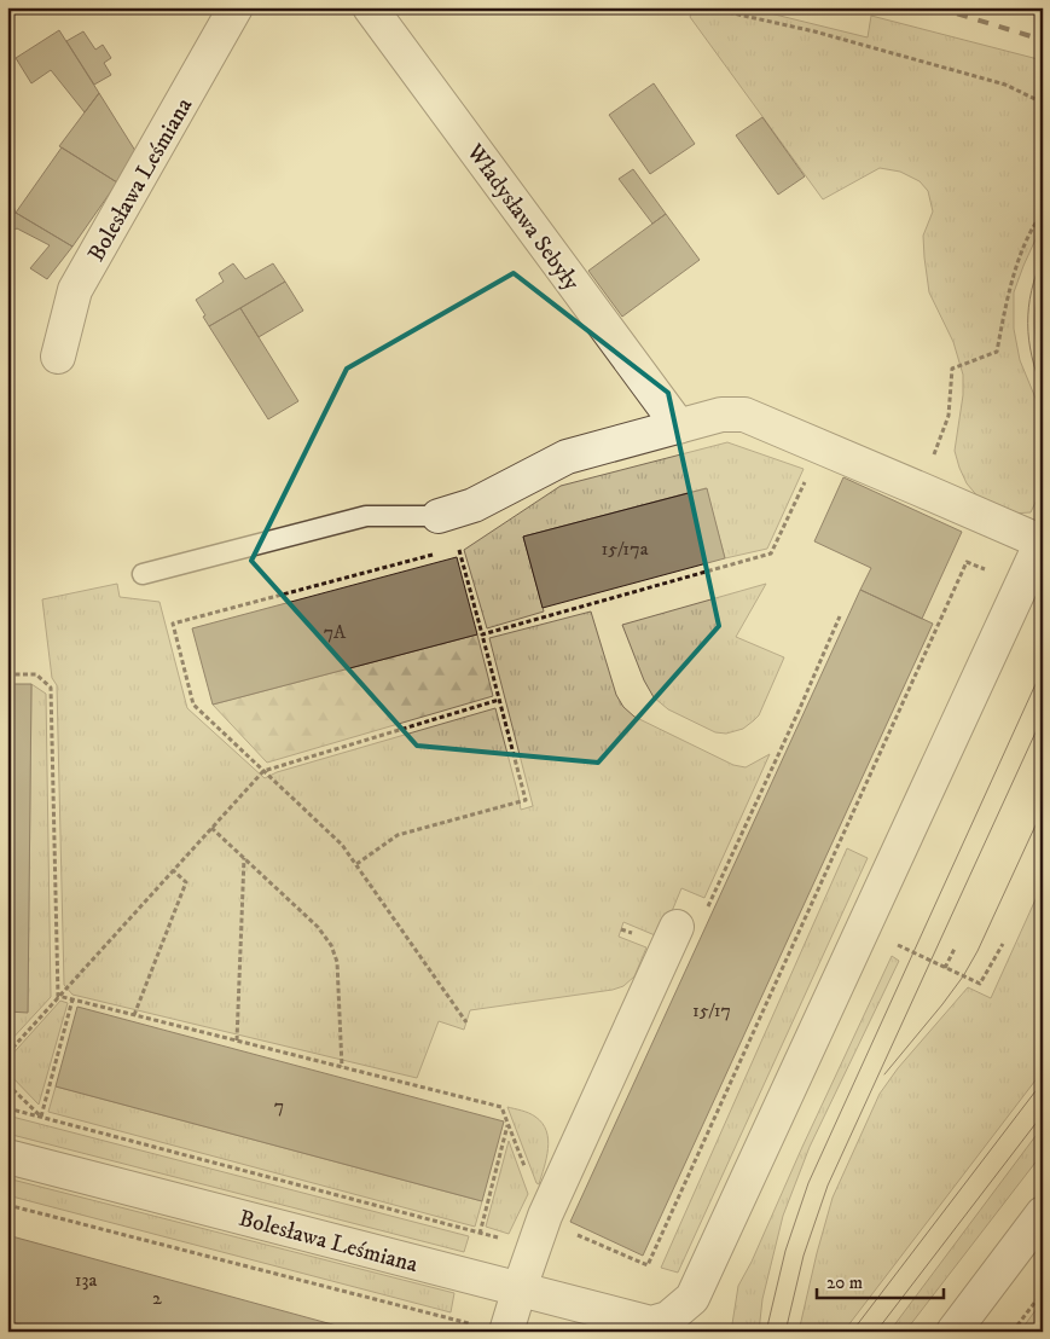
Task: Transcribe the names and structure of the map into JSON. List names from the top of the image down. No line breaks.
{"streets":{"street":["Bolesława Leśmiana","Władysława Sebyły"]},"house_numbers":["15/17a","7A","15/17","7","13a","2"],"scale_bar":"20 m"}
